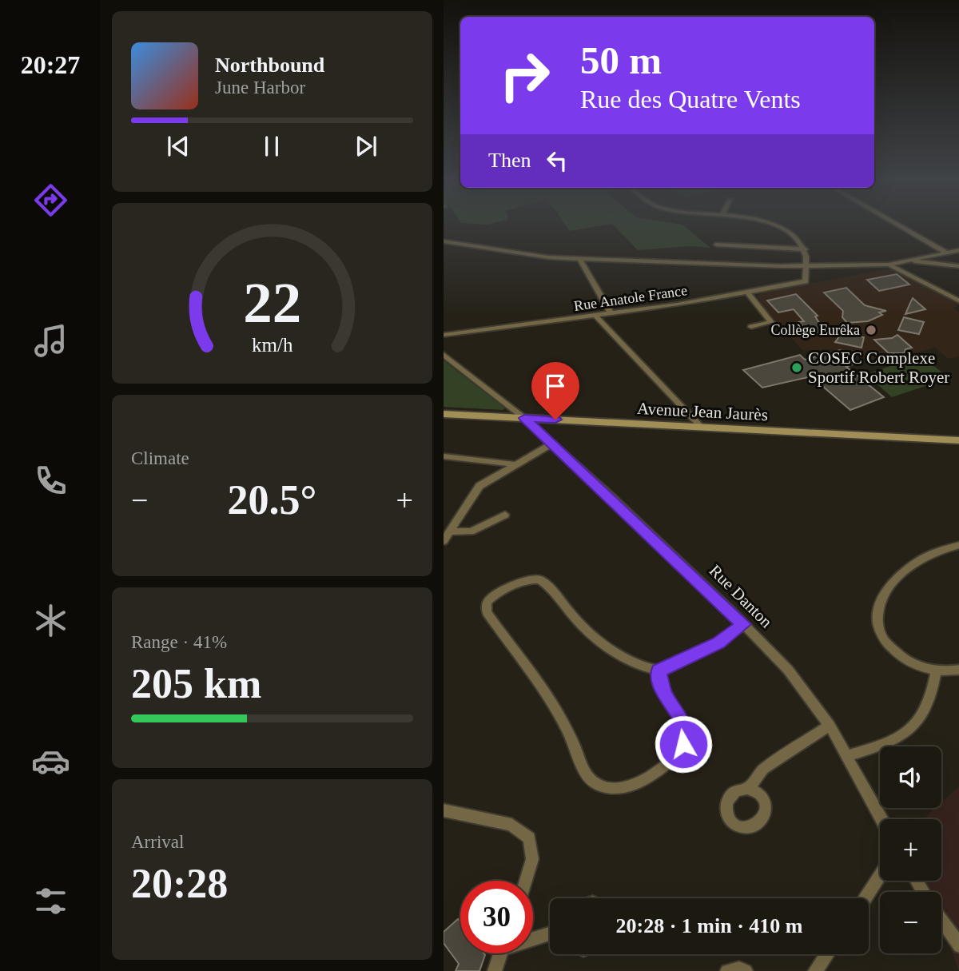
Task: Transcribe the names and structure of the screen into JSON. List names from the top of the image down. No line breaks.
{"streets":{"main road":["Avenue Jean Jaurès"],"street":["Rue Anatole France","Rue Danton"]},"crossings":[["Avenue Jean Jaurès","Rue Danton"]],"places":["Collège Eurêka","COSEC Complexe Sportif Robert Royer"],"page":{"tabs":"20:27","turn":["50 m","Rue des Quatre Vents"],"song":["Northbound","June Harbor"],"then":"Then","tile":["Climate",["Range · 41%","205 km"],["Arrival","20:28"]],"heat":["−","20.5°","+"],"map_buttons":["+","−"],"limit":"30","trip":"20:28 · 1 min · 410 m","gauge":["22","km/h"]}}
